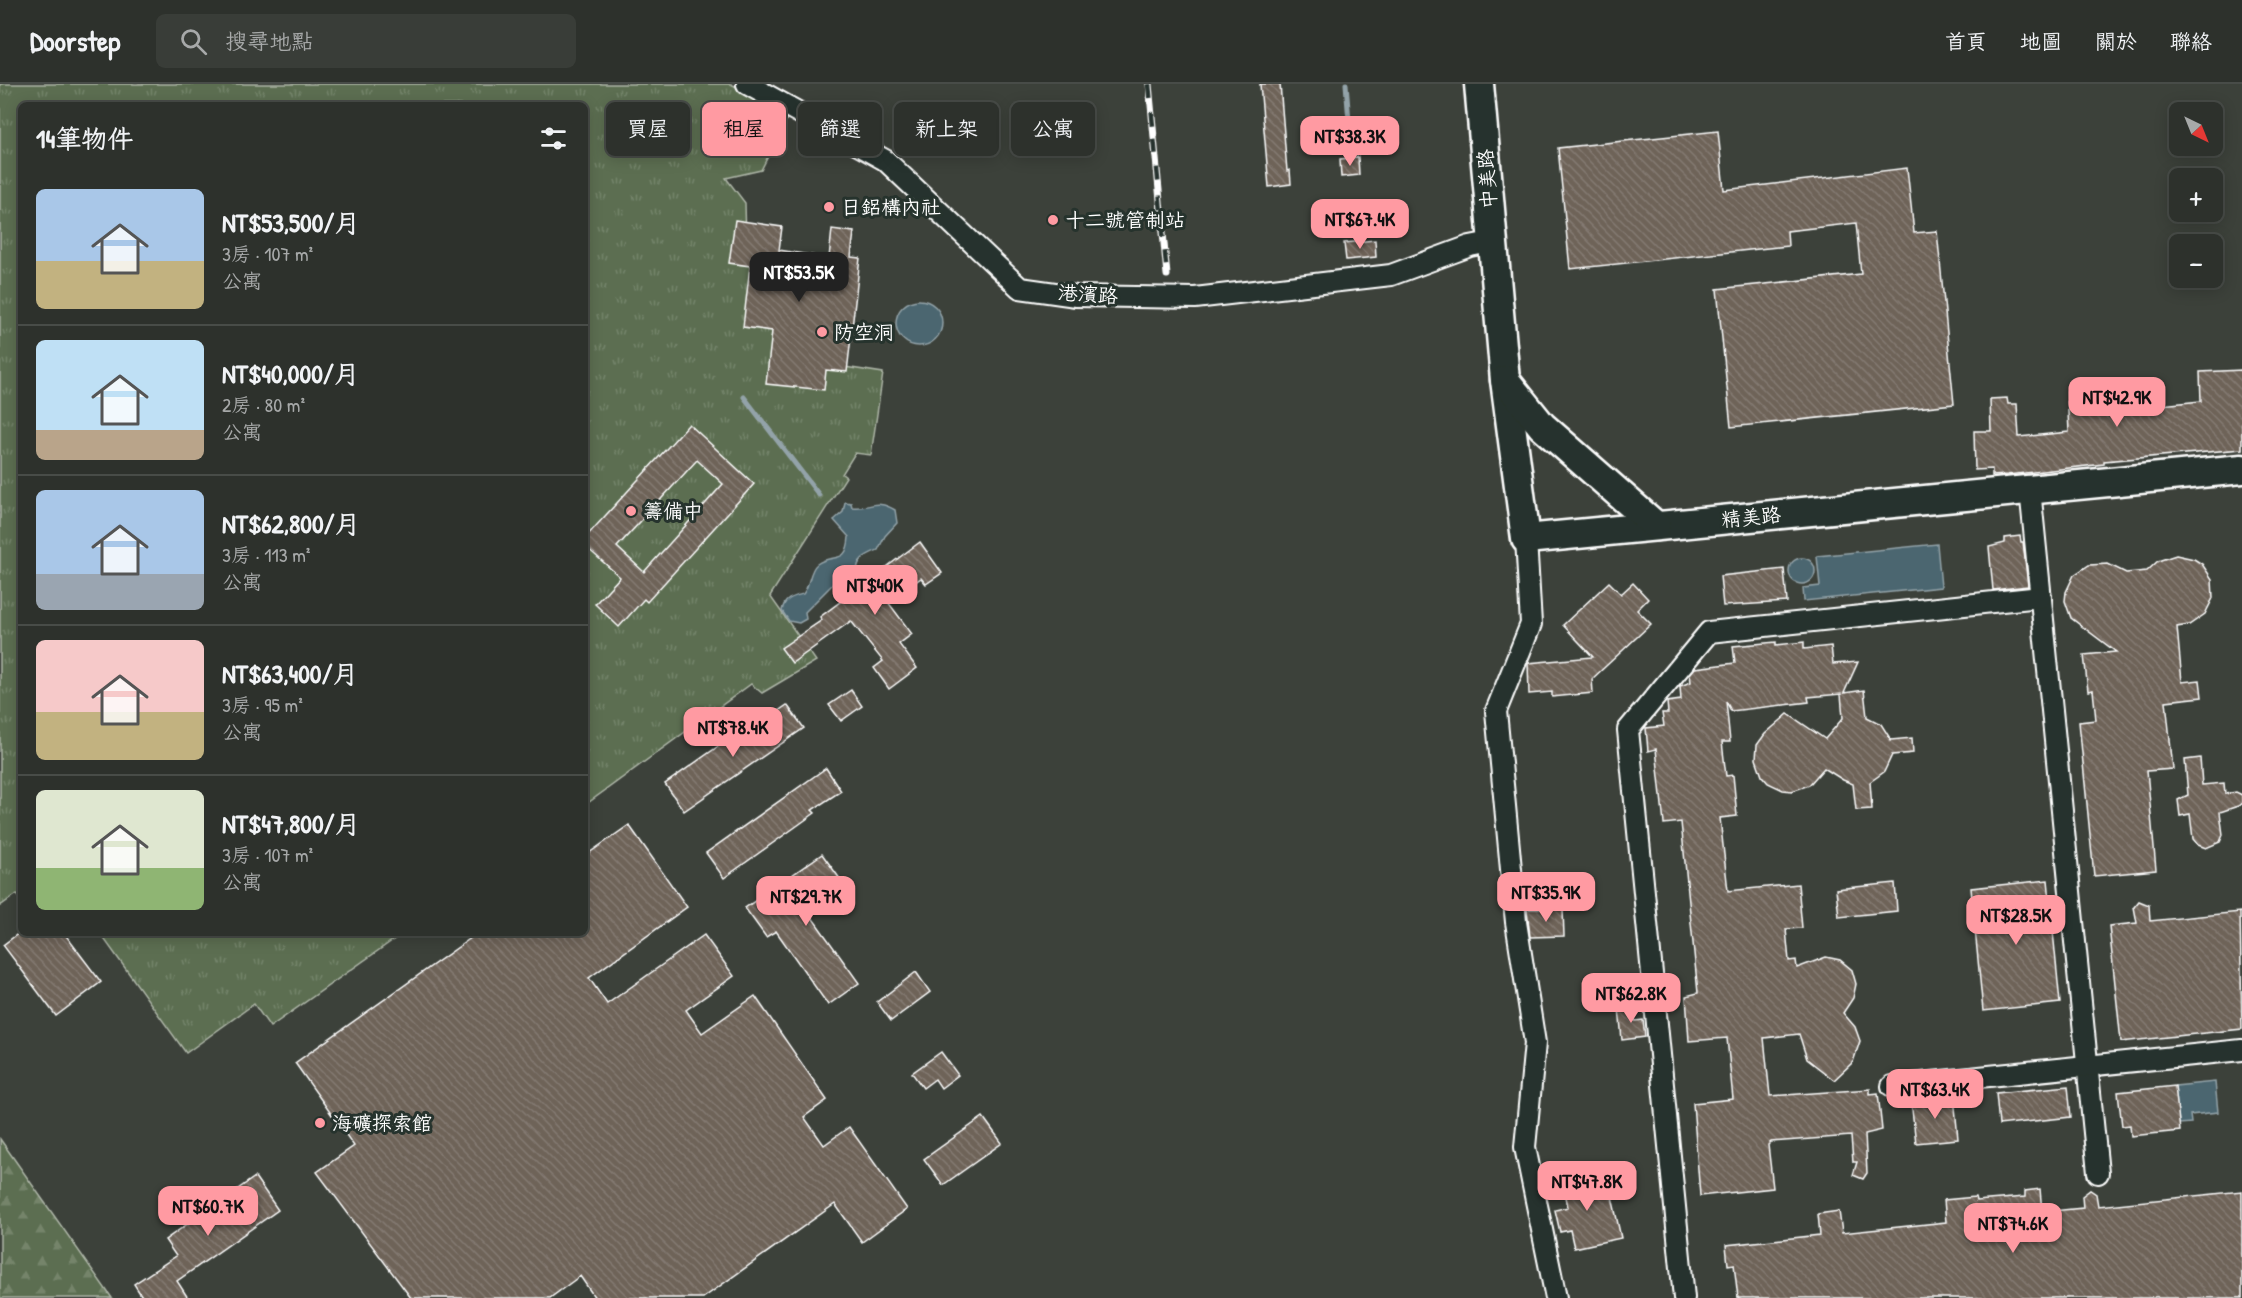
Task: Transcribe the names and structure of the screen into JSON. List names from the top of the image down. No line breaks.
{"streets":{"main road":["中美路","精美路"],"street":["港濱路"]},"crossings":[["中美路","港濱路"]],"places":["日鋁構內社","十二號管制站","防空洞","籌備中","海礦探索館"],"north":"bottom right","page":{"header":"Doorstep","search":"搜尋地點","nav":["首頁","地圖","關於","聯絡"],"map_buttons":["+","−"],"chip":["買屋","租屋","篩選","新上架","公寓"],"heading":"14筆物件","price":["NT$38.3K","NT$67.4K","NT$53.5K","NT$42.9K","NT$40K","NT$78.4K","NT$35.9K","NT$29.7K","NT$28.5K","NT$62.8K","NT$63.4K","NT$47.8K","NT$60.7K","NT$74.6K"],"list":[{"name":"NT$53,500/月","note":"3房 · 107 m² · 公寓"},{"name":"NT$40,000/月","note":"2房 · 80 m² · 公寓"},{"name":"NT$62,800/月","note":"3房 · 113 m² · 公寓"},{"name":"NT$63,400/月","note":"3房 · 95 m² · 公寓"},{"name":"NT$47,800/月","note":"3房 · 107 m² · 公寓"}]}}
